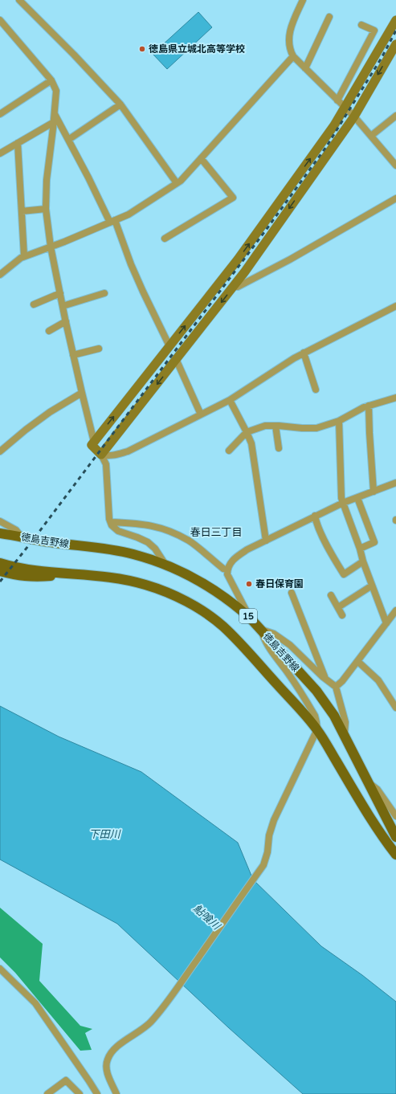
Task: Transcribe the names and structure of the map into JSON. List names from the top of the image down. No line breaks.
{"streets":{"main road":["徳島吉野線","15"]},"districts":["春日三丁目"],"water":["下田川","鮎喰川"],"places":["徳島県立城北高等学校","春日保育園"]}
